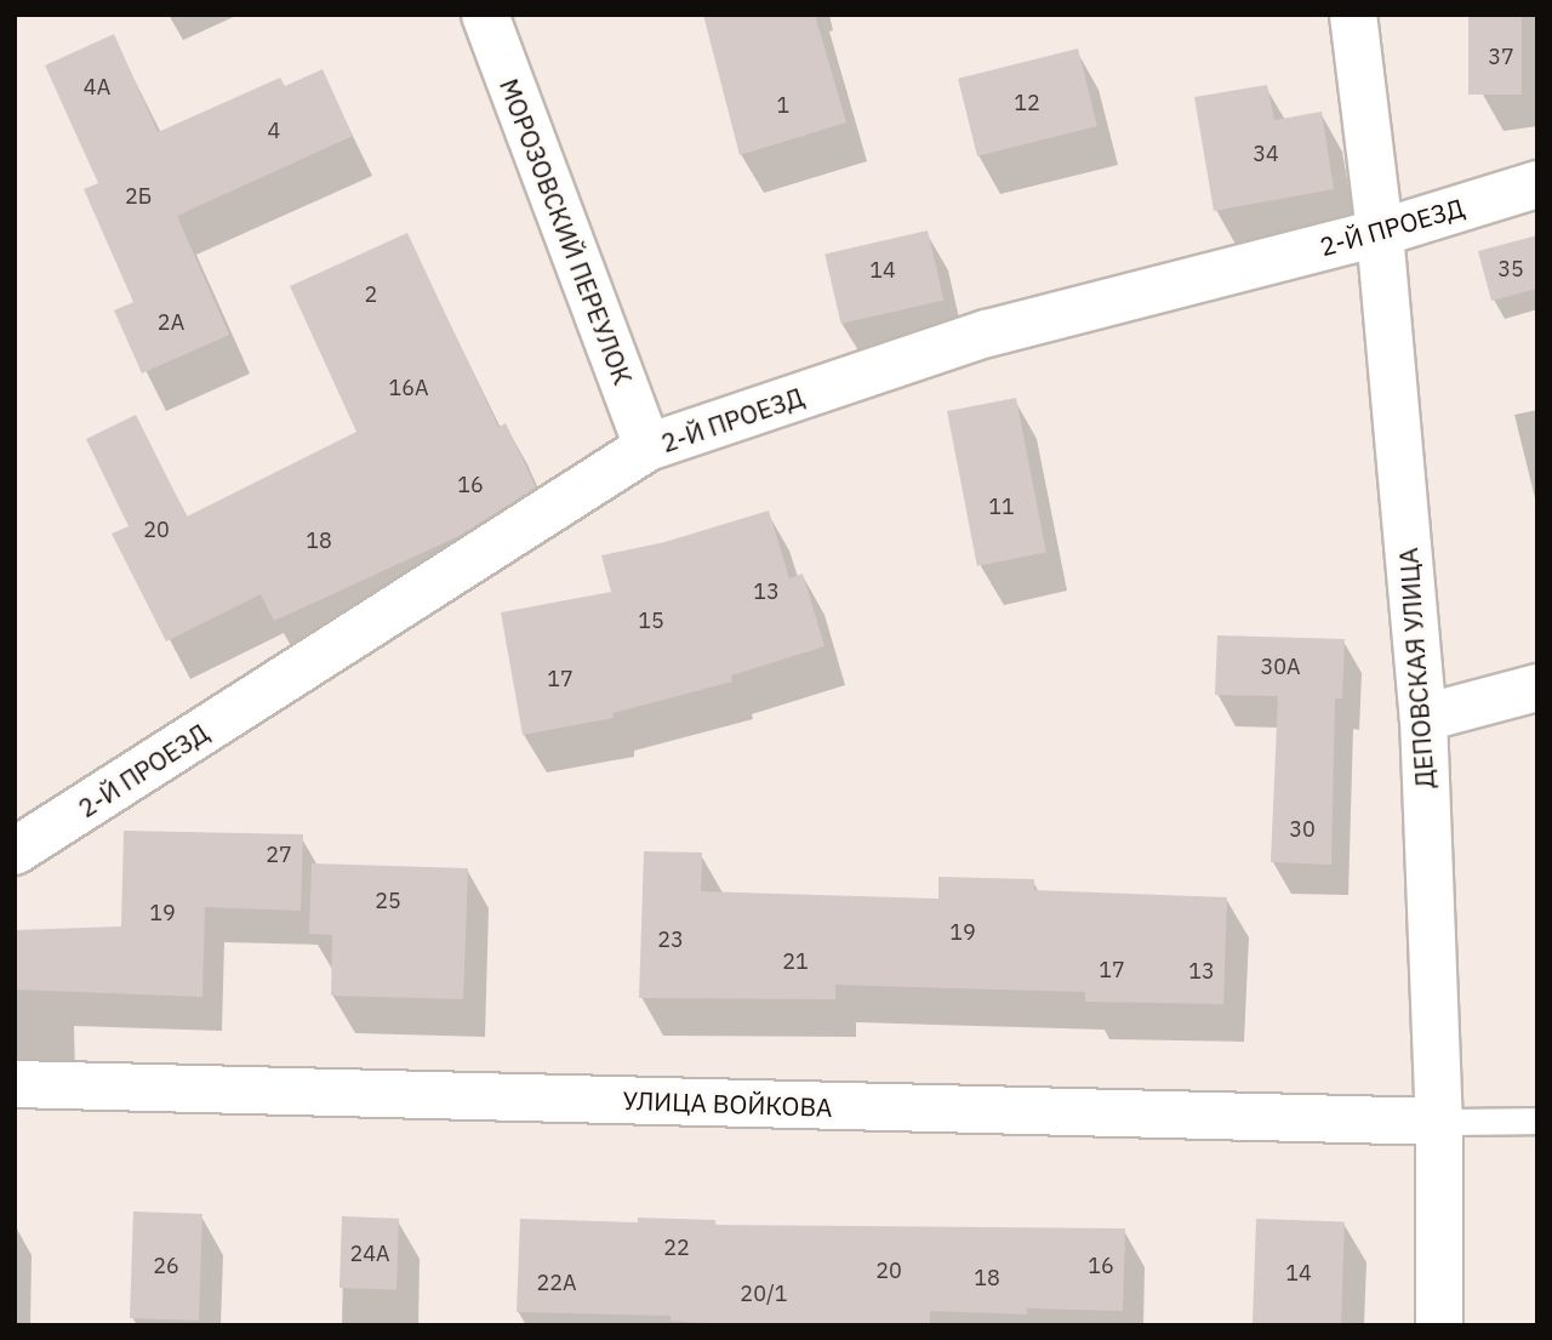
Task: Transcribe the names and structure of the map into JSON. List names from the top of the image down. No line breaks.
{"streets":{"street":["2-Й ПРОЕЗД","МОРОЗОВСКИЙ ПЕРЕУЛОК","ДЕПОВСКАЯ УЛИЦА","УЛИЦА ВОЙКОВА"]},"crossings":[["2-Й ПРОЕЗД","МОРОЗОВСКИЙ ПЕРЕУЛОК"],["2-Й ПРОЕЗД","ДЕПОВСКАЯ УЛИЦА"],["ДЕПОВСКАЯ УЛИЦА","УЛИЦА ВОЙКОВА"]],"house_numbers":["37","4А","12","1","4","34","2Б","35","14","2","2А","16А","16","11","20","18","13","15","30А","17","30","27","25","19","19","23","21","17","13","22","24А","26","16","20","14","18","22А","20/1"]}
